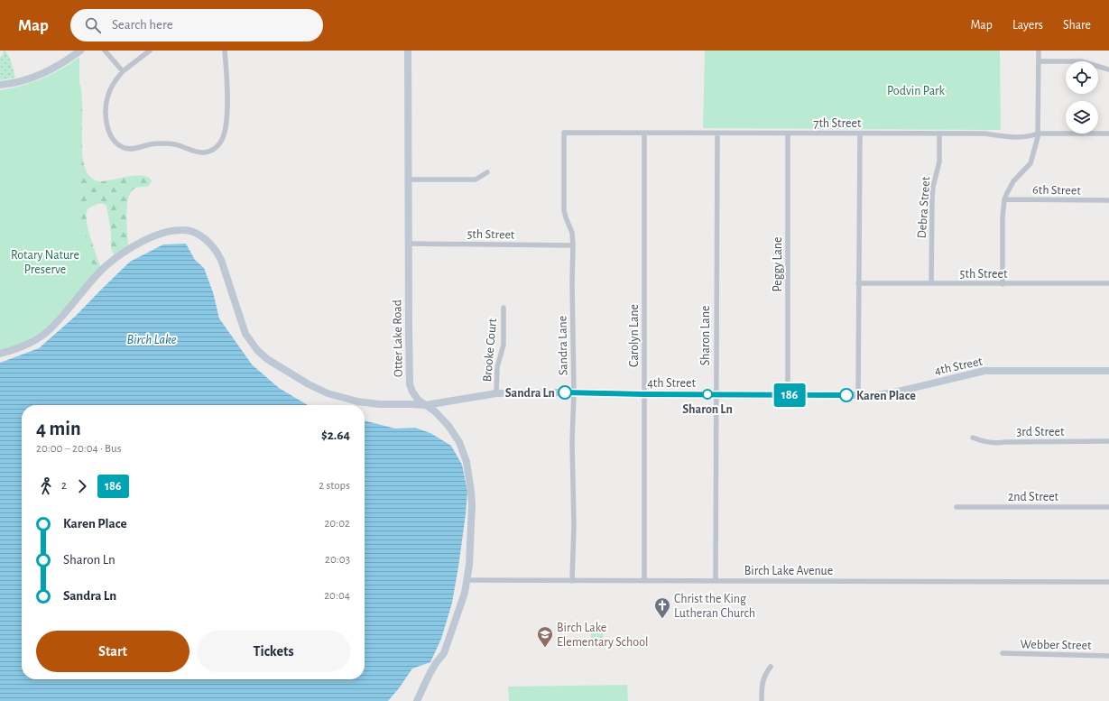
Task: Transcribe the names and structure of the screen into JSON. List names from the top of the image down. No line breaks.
{"streets":{"street":["7th Street","6th Street","Debra Street","5th Street","Peggy Lane","Carolyn Lane","Sharon Lane","Otter Lake Road","Sandra Lane","Brooke Court","4th Street","3rd Street","2nd Street","Birch Lake Avenue","Webber Street"]},"crossings":[["7th Street","Debra Street"],["7th Street","Peggy Lane"],["7th Street","Carolyn Lane"],["7th Street","Sharon Lane"],["7th Street","Sandra Lane"],["Debra Street","5th Street"],["5th Street","Otter Lake Road"],["5th Street","Sandra Lane"],["Peggy Lane","4th Street"],["Carolyn Lane","4th Street"],["Carolyn Lane","Birch Lake Avenue"],["Sharon Lane","4th Street"],["Sharon Lane","Birch Lake Avenue"],["Otter Lake Road","4th Street"],["Otter Lake Road","Birch Lake Avenue"],["Sandra Lane","4th Street"],["Sandra Lane","Birch Lake Avenue"],["Brooke Court","4th Street"]],"water":["Birch Lake"],"parks":["Podvin Park","Rotary Nature Preserve"],"places":{"other":["Sandra Ln","Sharon Ln","Karen Place"],"church":["Christ the King Lutheran Church"],"school or university":["Birch Lake Elementary School"]},"lines":["bus line 186"],"page":{"header":"Map","search":"Search here","nav":["Map","Layers","Share"],"on_map":"186","heading":["4 min","20:00 – 20:04 · Bus","$2.64"],"legs":["2","186","2 stops"],"list":[{"name":"Karen Place","value":"20:02"},{"name":"Sharon Ln","value":"20:03"},{"name":"Sandra Ln","value":"20:04"}],"buttons":["Start","Tickets"]}}
